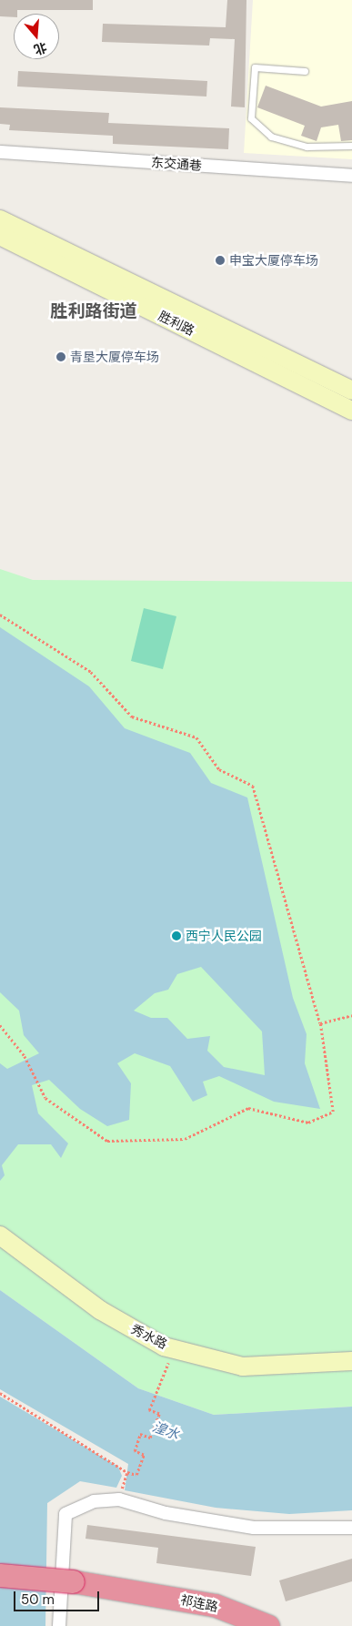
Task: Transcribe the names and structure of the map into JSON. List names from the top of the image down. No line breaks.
{"streets":{"highway":["祁连路"],"main road":["胜利路","秀水路"],"street":["东交通巷"]},"districts":["胜利路街道"],"water":["湟水"],"places":["申宝大厦停车场","青垦大厦停车场","西宁人民公园"],"scale_bar":"50 m","north":"bottom"}
